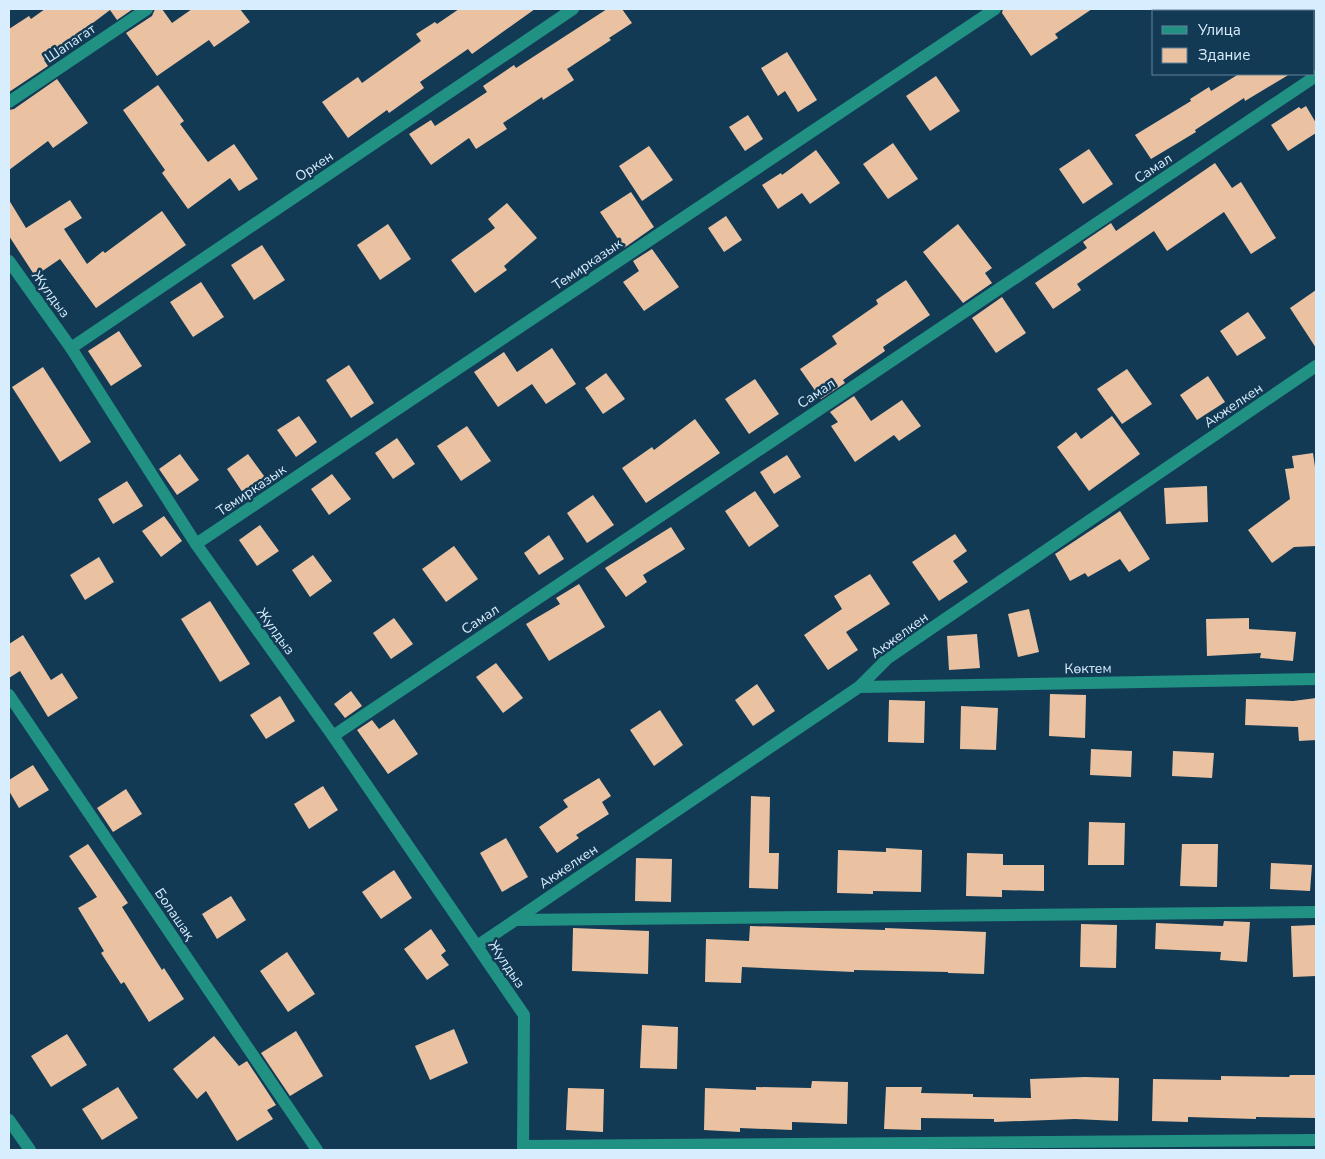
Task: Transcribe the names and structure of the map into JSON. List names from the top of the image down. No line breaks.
{"streets":{"street":["Шапагат","Оркен","Самал","Темирказык","Жулдыз","Акжелкен","Көктем","Болашақ"]},"crossings":[["Оркен","Жулдыз"],["Самал","Жулдыз"],["Темирказык","Жулдыз"],["Жулдыз","Акжелкен"],["Акжелкен","Көктем"]],"legend":["Улица","Здание"]}
